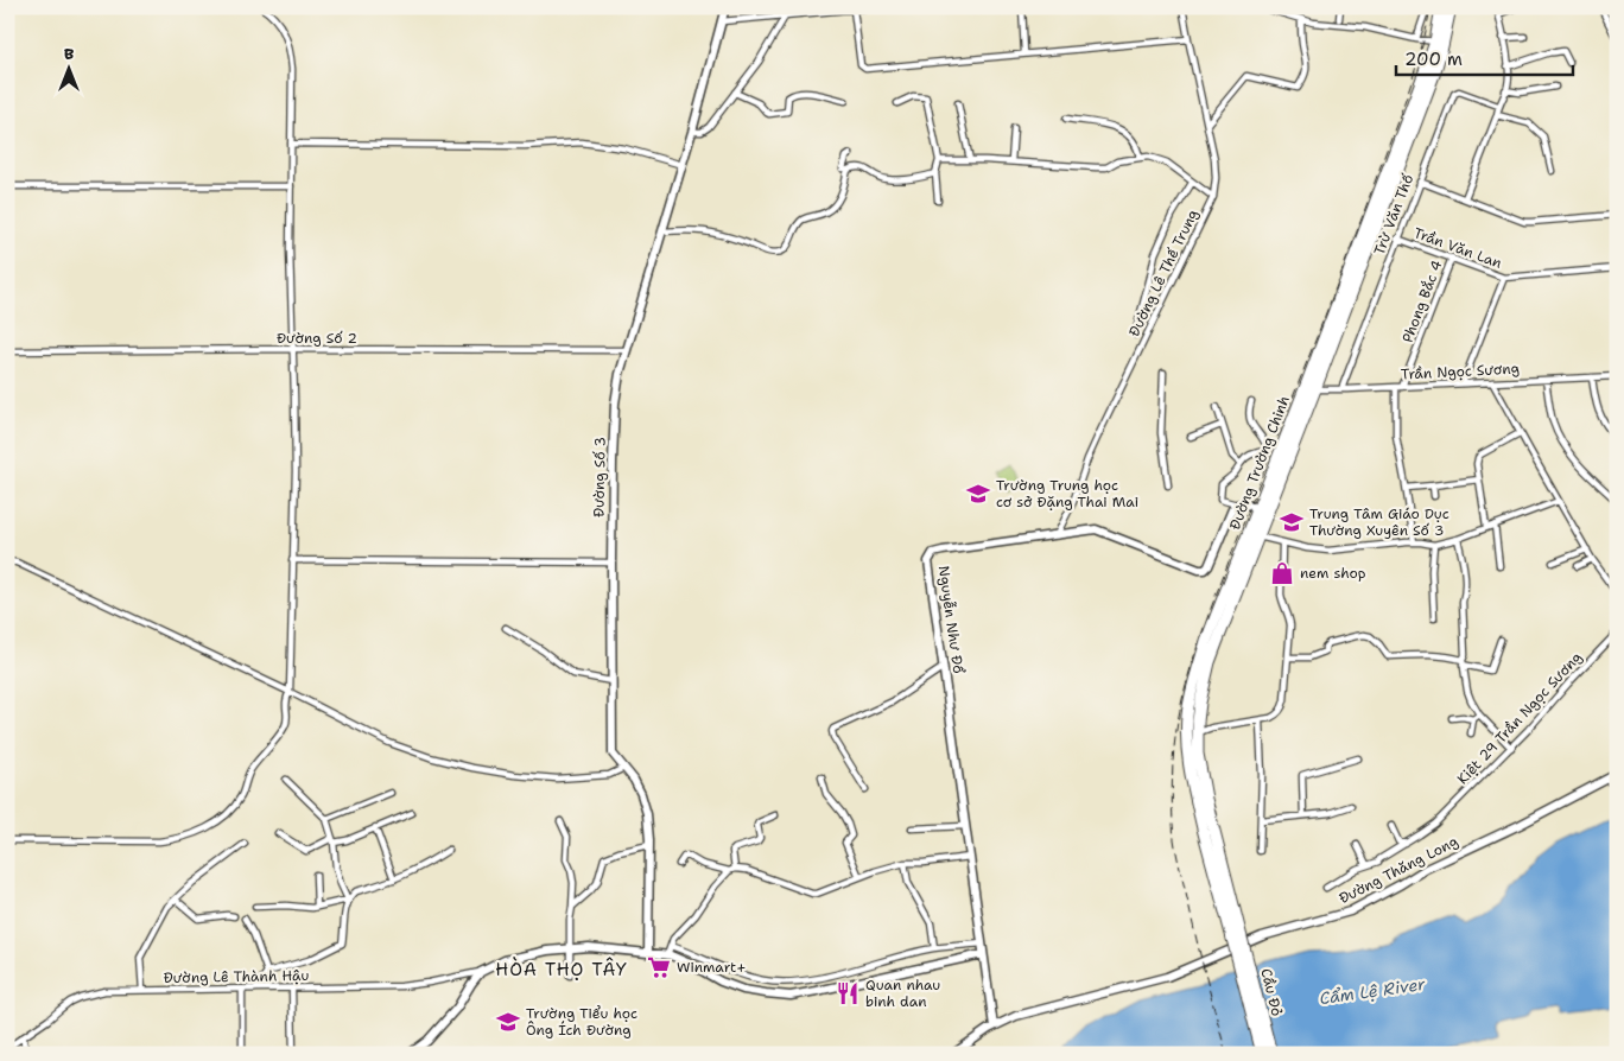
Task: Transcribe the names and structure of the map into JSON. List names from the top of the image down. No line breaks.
{"streets":{"highway":["Đường Trường Chinh","Cầu Đỏ"],"street":["Trừ Văn Thố","Trần Văn Lan","Đường Lê Thế Trung","Phong Bắc 4","Đường Số 2","Trần Ngọc Sương","Đường Số 3","Nguyễn Như Đổ","Kiệt 29 Trần Ngọc Sương","Đường Thăng Long","Đường Lê Thành Hậu"]},"crossings":[["Trừ Văn Thố","Trần Văn Lan"],["Trừ Văn Thố","Trần Ngọc Sương"],["Trần Văn Lan","Phong Bắc 4"],["Đường Lê Thế Trung","Nguyễn Như Đổ"],["Phong Bắc 4","Trần Ngọc Sương"],["Đường Số 2","Đường Số 3"],["Trần Ngọc Sương","Đường Trường Chinh"],["Đường Trường Chinh","Cầu Đỏ"],["Nguyễn Như Đổ","Đường Thăng Long"]],"districts":["HÒA THỌ TÂY"],"water":["Cẩm Lệ River"],"places":{"school or university":["Trường Trung học cơ sở Đặng Thai Mai","Trung Tâm Giáo Dục Thường Xuyên Số 3","Trường Tiểu học Ông Ích Đường"],"shop":["nem shop"],"supermarket":["Winmart+"],"restaurant":["Quan nhau binh dan"]},"scale_bar":"200 m","north":"top"}
